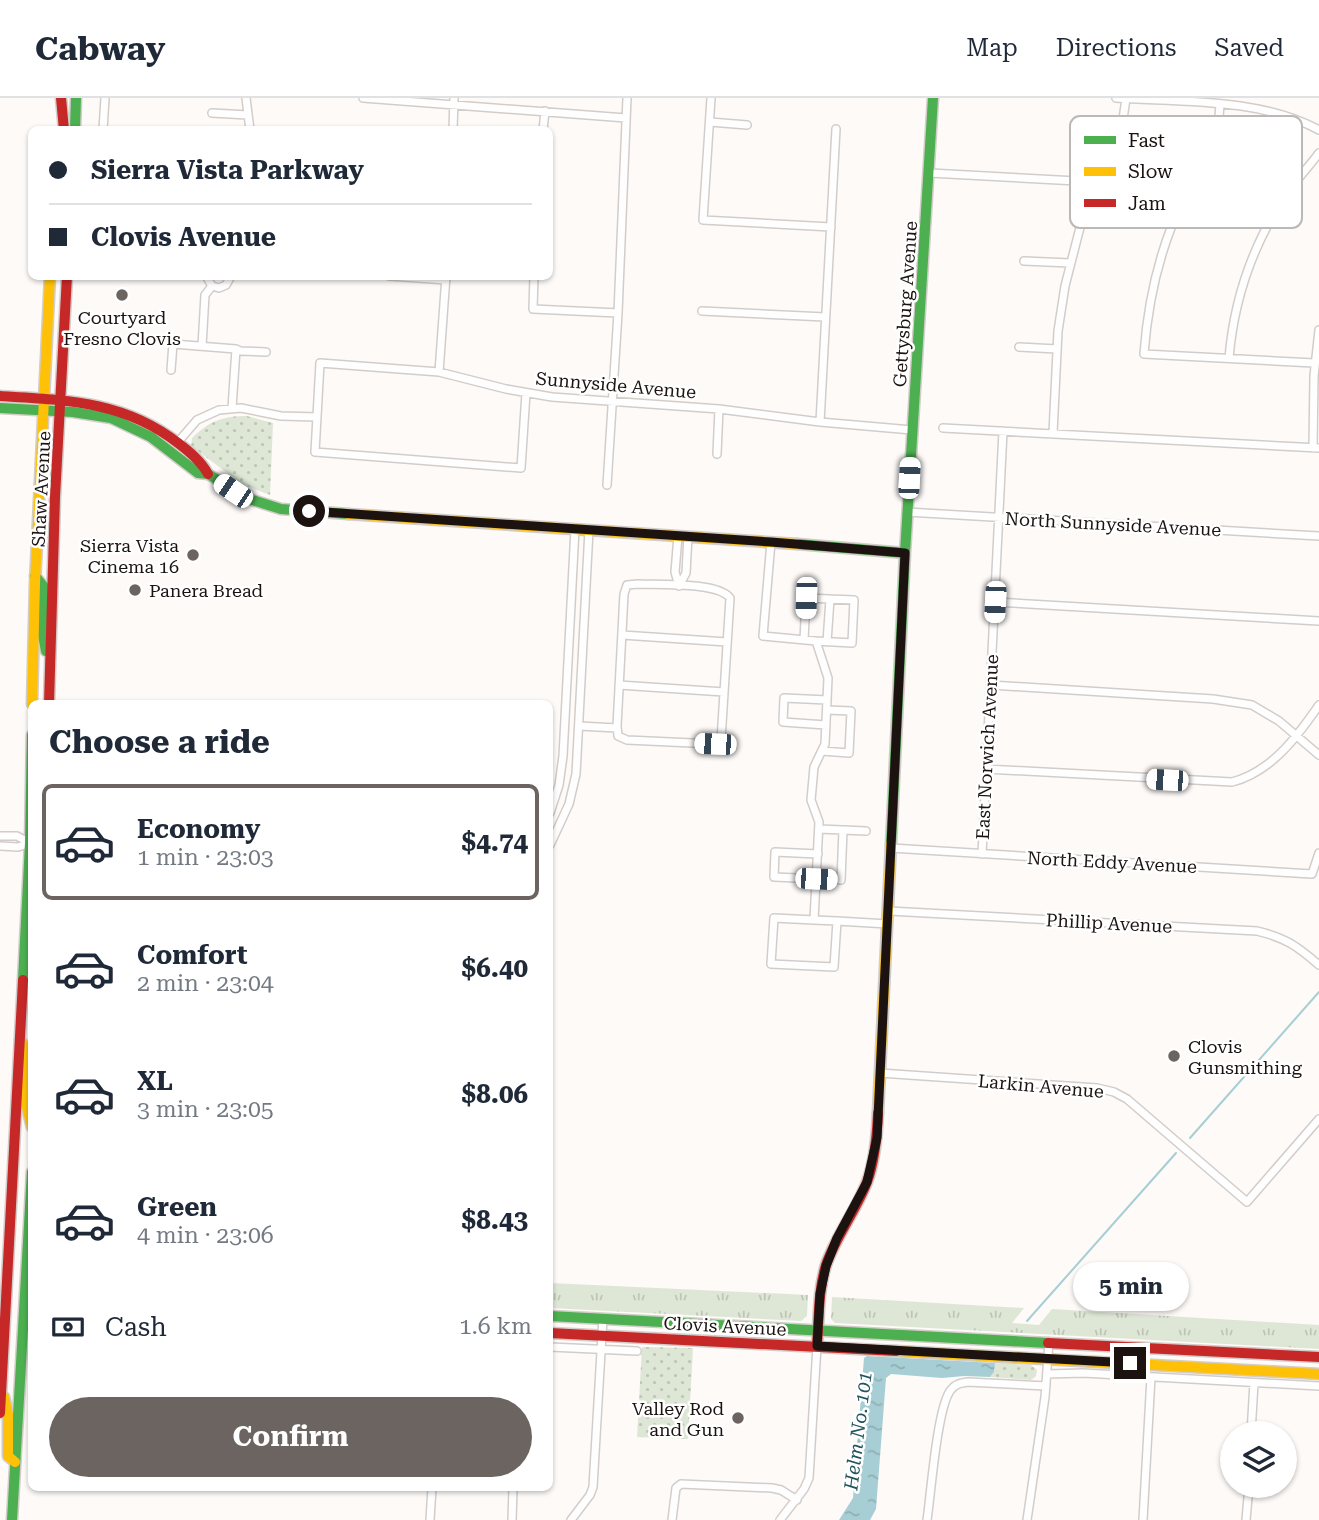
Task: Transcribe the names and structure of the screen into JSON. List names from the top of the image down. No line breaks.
{"streets":{"main road":["Gettysburg Avenue","Shaw Avenue","Clovis Avenue"],"street":["Sunnyside Avenue","North Sunnyside Avenue","East Norwich Avenue","North Eddy Avenue","Phillip Avenue","Larkin Avenue"]},"crossings":[["Gettysburg Avenue","Sunnyside Avenue"],["Gettysburg Avenue","North Sunnyside Avenue"],["Gettysburg Avenue","North Eddy Avenue"],["North Sunnyside Avenue","East Norwich Avenue"],["East Norwich Avenue","North Eddy Avenue"]],"water":["Helm No. 101"],"places":["Courtyard Fresno Clovis","Sierra Vista Cinema 16","Panera Bread","Clovis Gunsmithing","Valley Rod and Gun"],"legend":["Fast","Slow","Jam"],"page":{"header":"Cabway","nav":["Map","Directions","Saved"],"banner":["Sierra Vista Parkway","Clovis Avenue"],"heading":"Choose a ride","list":[{"name":"Economy","note":"1 min · 23:03","value":"$4.74"},{"name":"Comfort","note":"2 min · 23:04","value":"$6.40"},{"name":"XL","note":"3 min · 23:05","value":"$8.06"},{"name":"Green","note":"4 min · 23:06","value":"$8.43"}],"bubble":"5 min","pay":["Cash","1.6 km"],"buttons":"Confirm"}}
